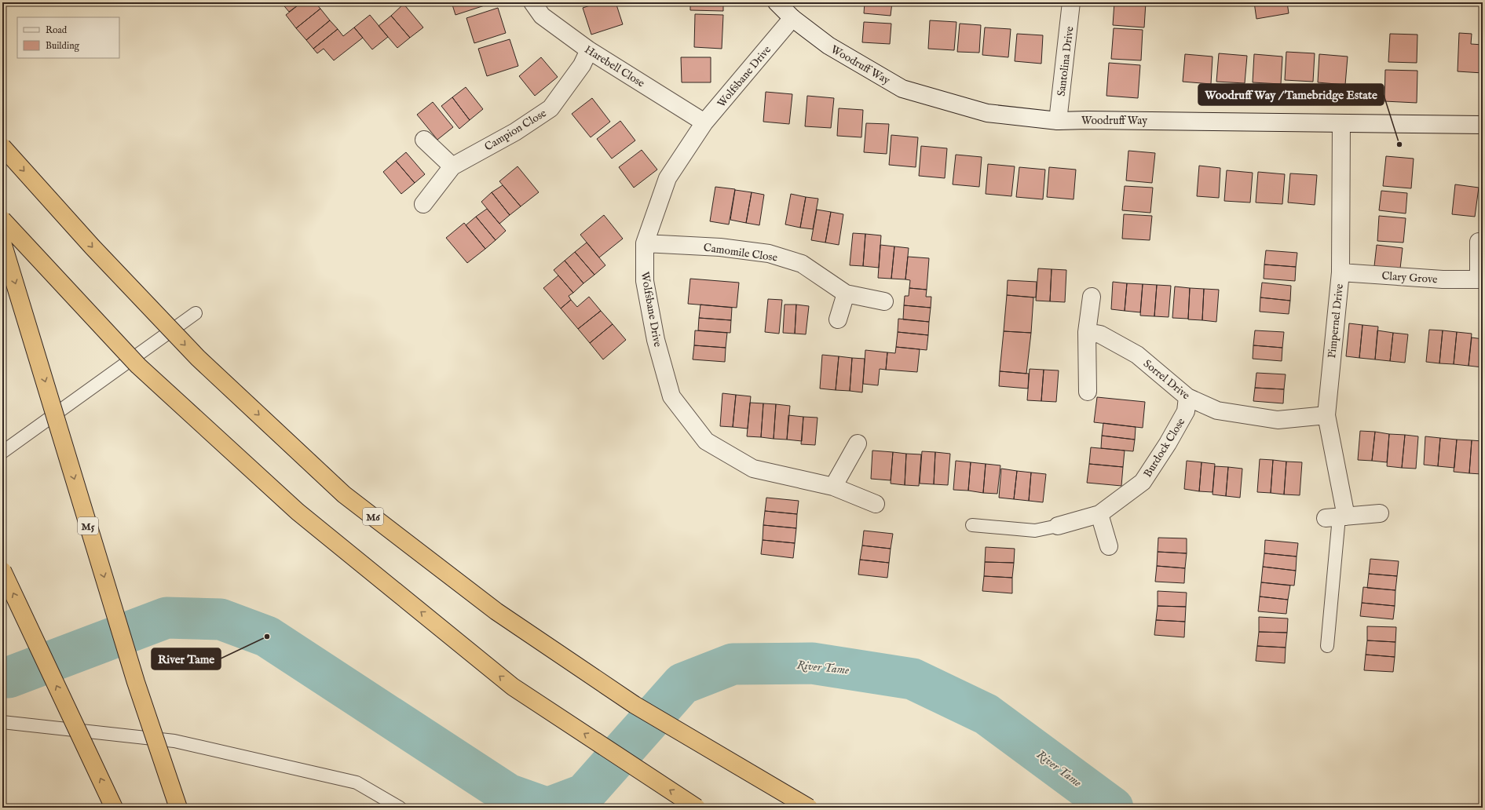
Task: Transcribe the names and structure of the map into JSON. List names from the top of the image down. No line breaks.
{"streets":{"highway":["M6","M5"],"street":["Santolina Drive","Woodruff Way","Harebell Close","Wolfsbane Drive","Campion Close","Camomile Close","Clary Grove","Pimpernel Drive","Sorrel Drive","Burdock Close"]},"crossings":[["Santolina Drive","Woodruff Way"],["Woodruff Way","Wolfsbane Drive"],["Woodruff Way","Pimpernel Drive"],["Harebell Close","Wolfsbane Drive"],["Harebell Close","Campion Close"],["Wolfsbane Drive","Camomile Close"],["Clary Grove","Pimpernel Drive"],["Pimpernel Drive","Sorrel Drive"],["Sorrel Drive","Burdock Close"]],"water":["River Tame"],"places":["Woodruff Way / Tamebridge Estate","River Tame"],"legend":["Road","Building"]}
